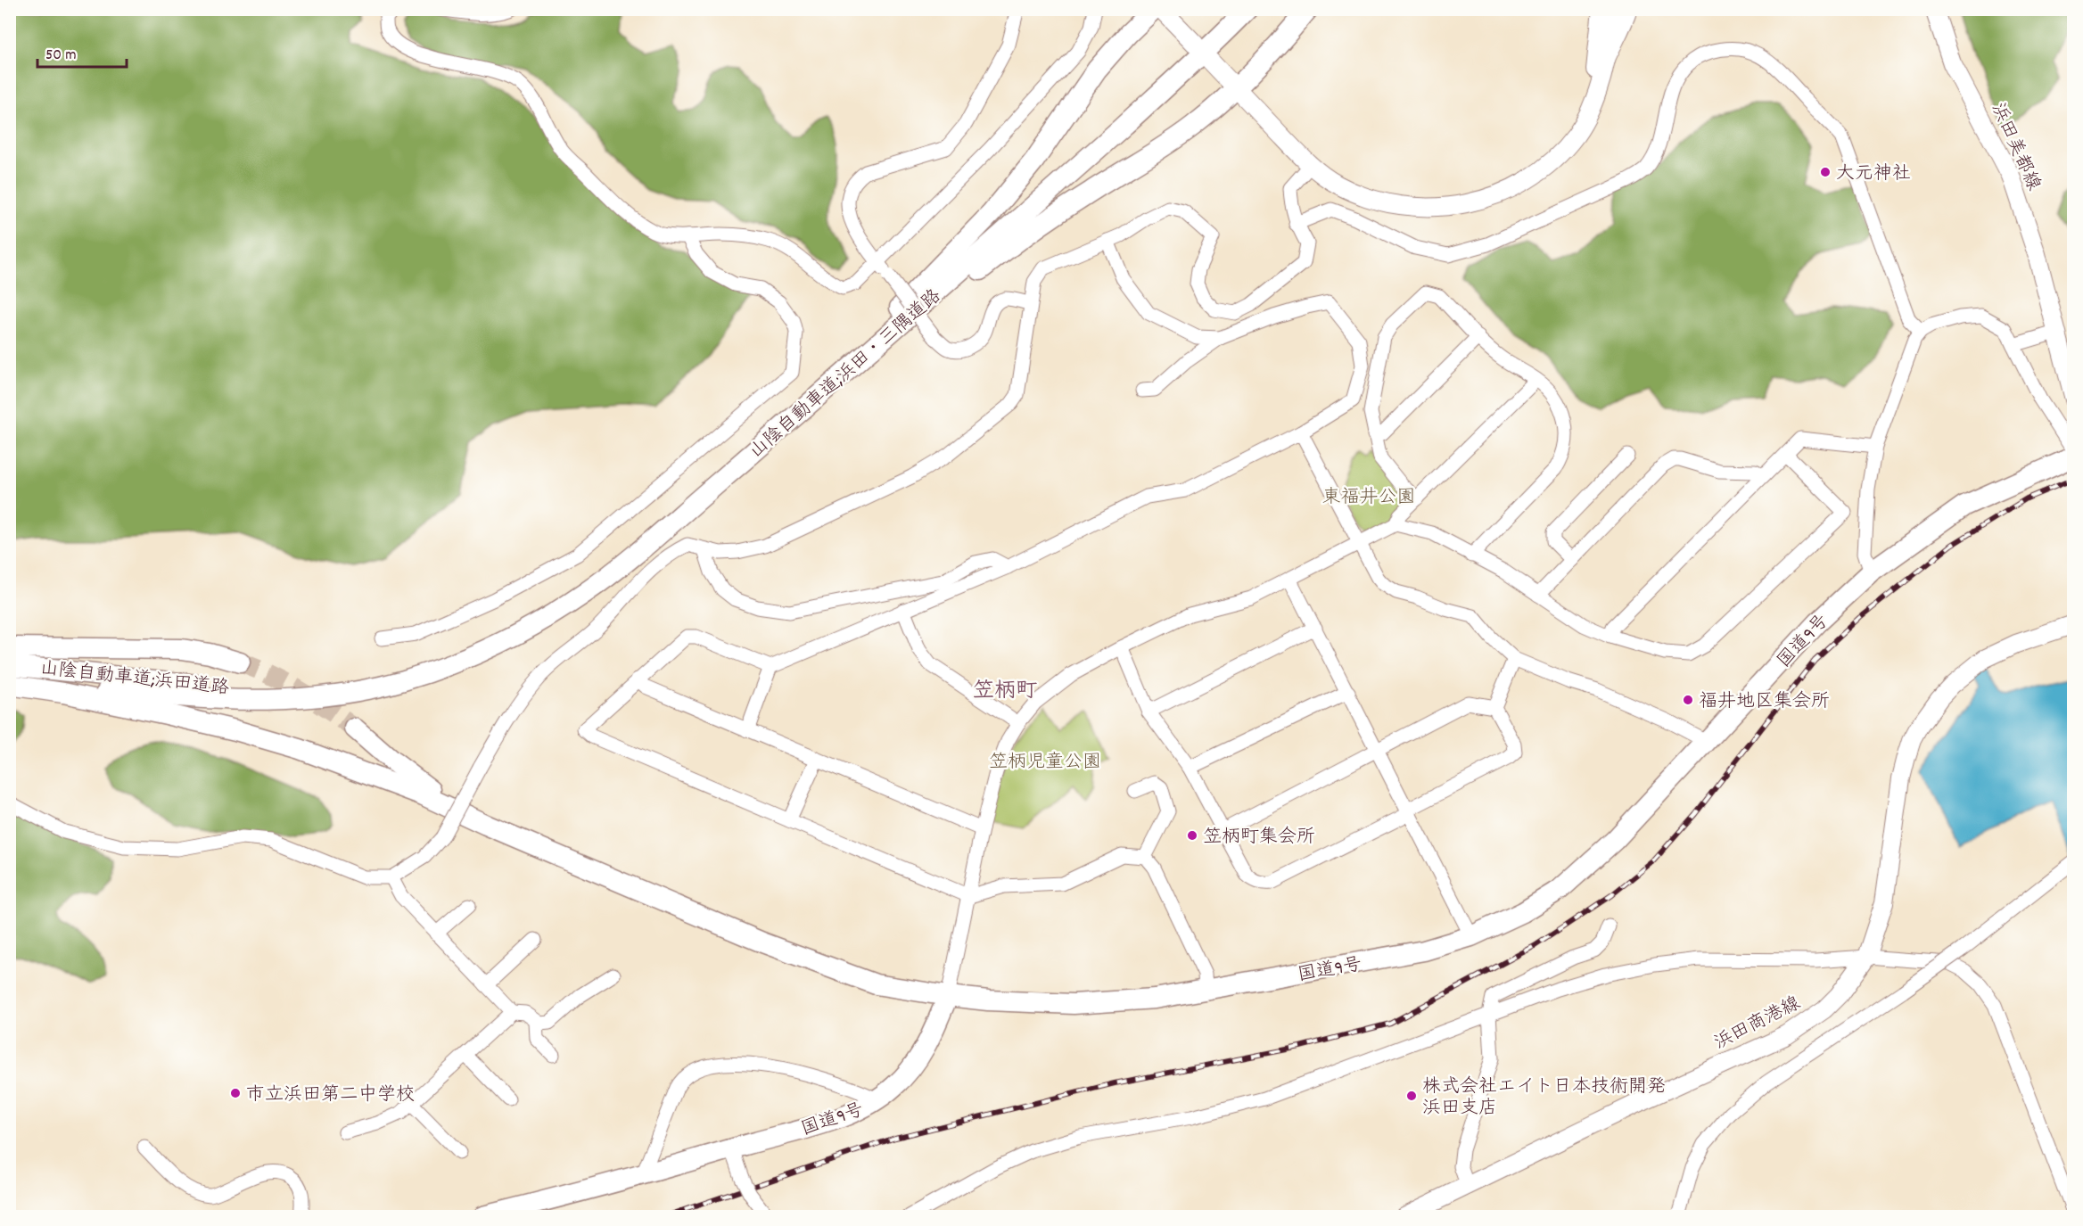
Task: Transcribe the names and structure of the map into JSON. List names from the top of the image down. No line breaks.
{"streets":{"highway":["山陰自動車道;浜田・三隅道路","国道9号","山陰自動車道;浜田道路"],"main road":["浜田美都線","浜田商港線"]},"crossings":[["山陰自動車道;浜田・三隅道路","山陰自動車道;浜田道路"]],"districts":["笠柄町"],"parks":["東福井公園","笠柄児童公園"],"places":["大元神社","福井地区集会所","笠柄町集会所","市立浜田第二中学校","株式会社エイト日本技術開発 浜田支店"],"scale_bar":"50 m"}
